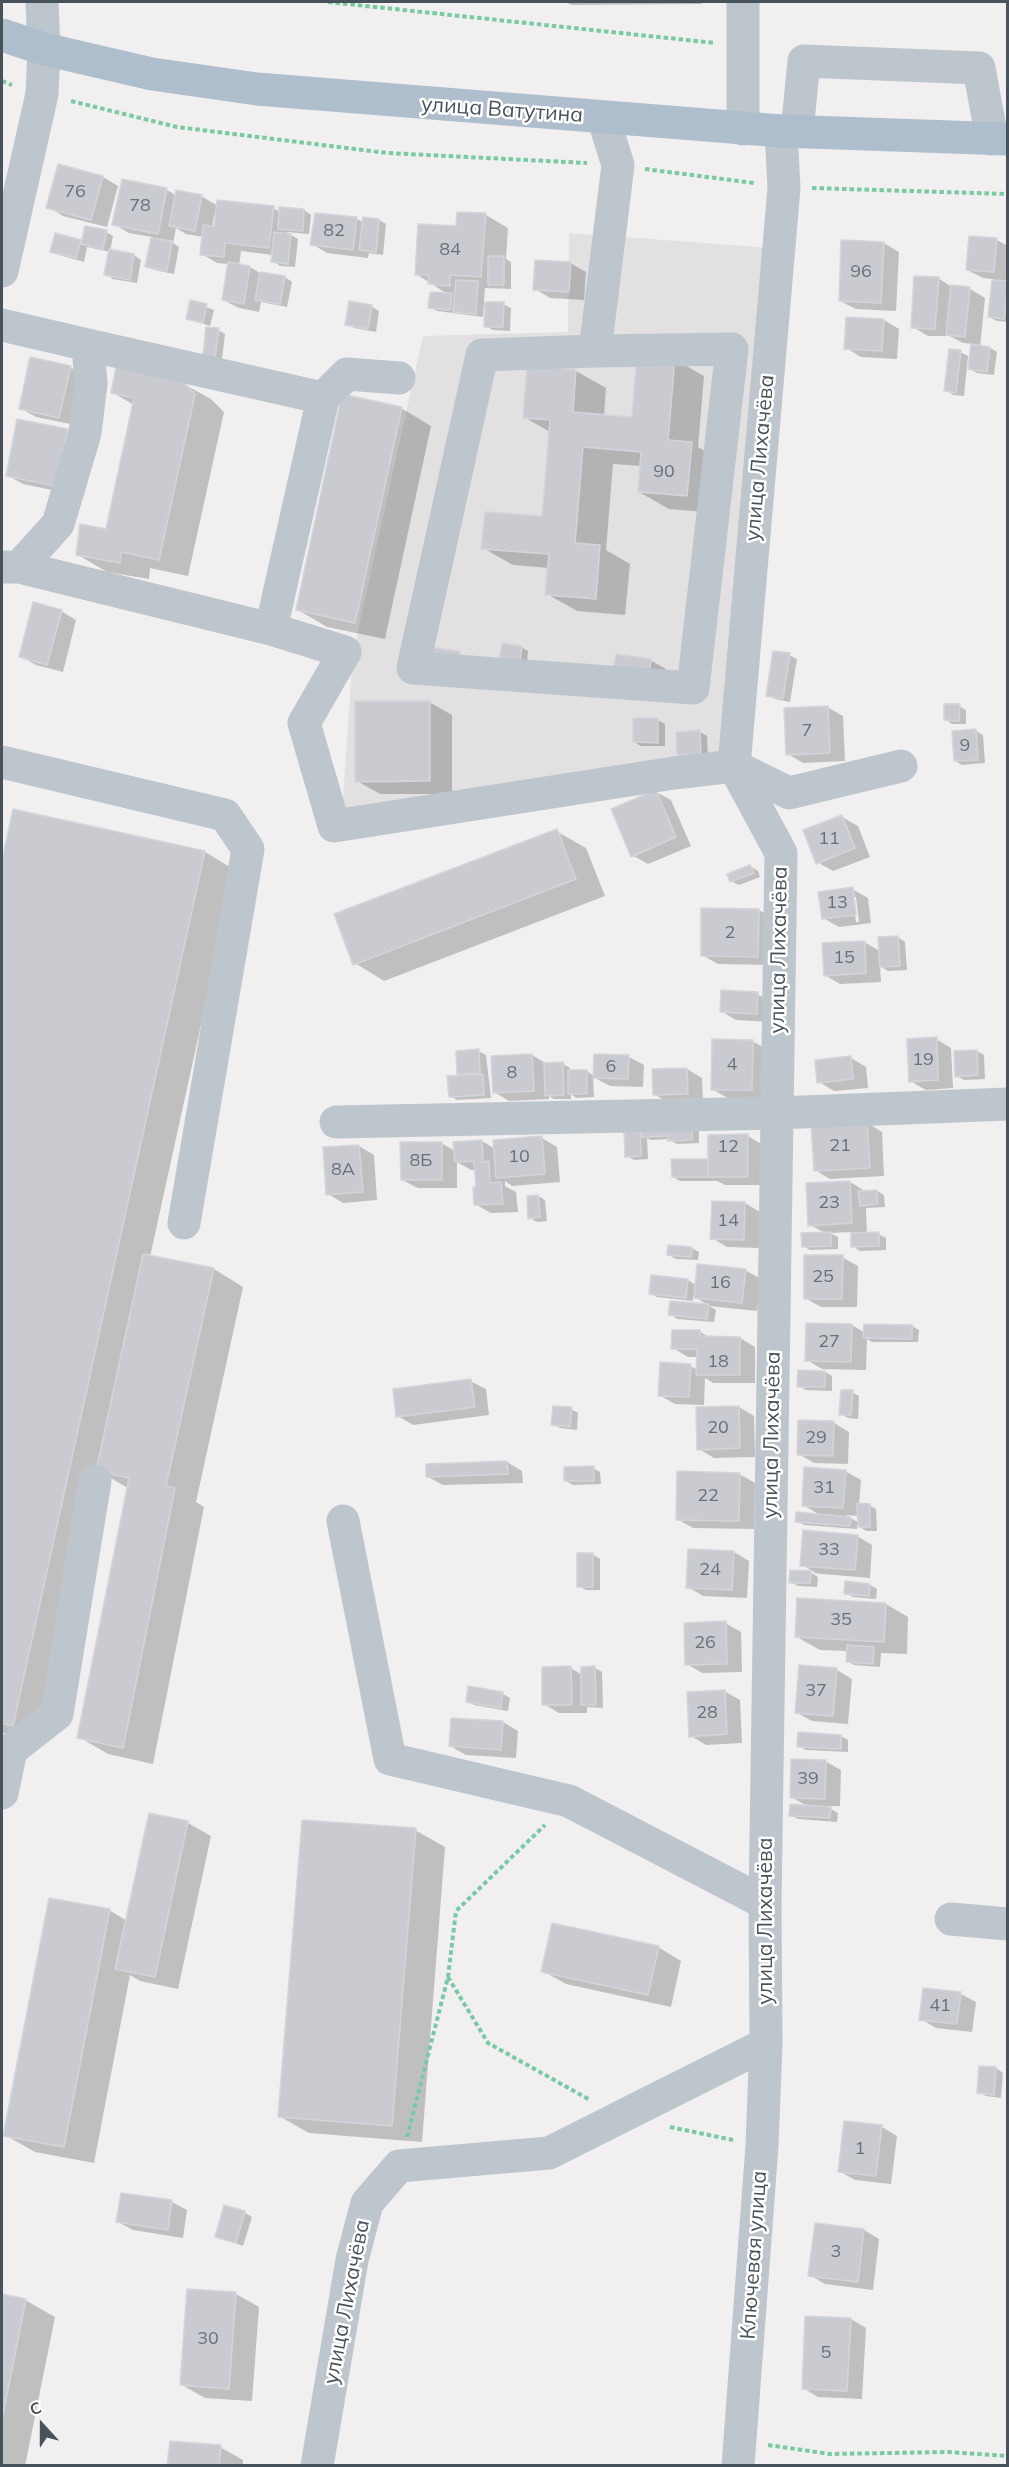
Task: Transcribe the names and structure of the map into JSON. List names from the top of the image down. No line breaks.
{"streets":{"main road":["улица Ватутина"],"street":["улица Лихачёва","Ключевая улица"]},"crossings":[["улица Ватутина","улица Лихачёва"],["улица Лихачёва","Ключевая улица"]],"house_numbers":["76","78","82","84","96","90","7","9","11","13","2","15","19","4","6","8","21","12","10","8Б","8А","23","14","25","16","27","18","20","29","31","22","33","24","35","26","37","28","39","41","1","3","30","5"],"north":"top"}
